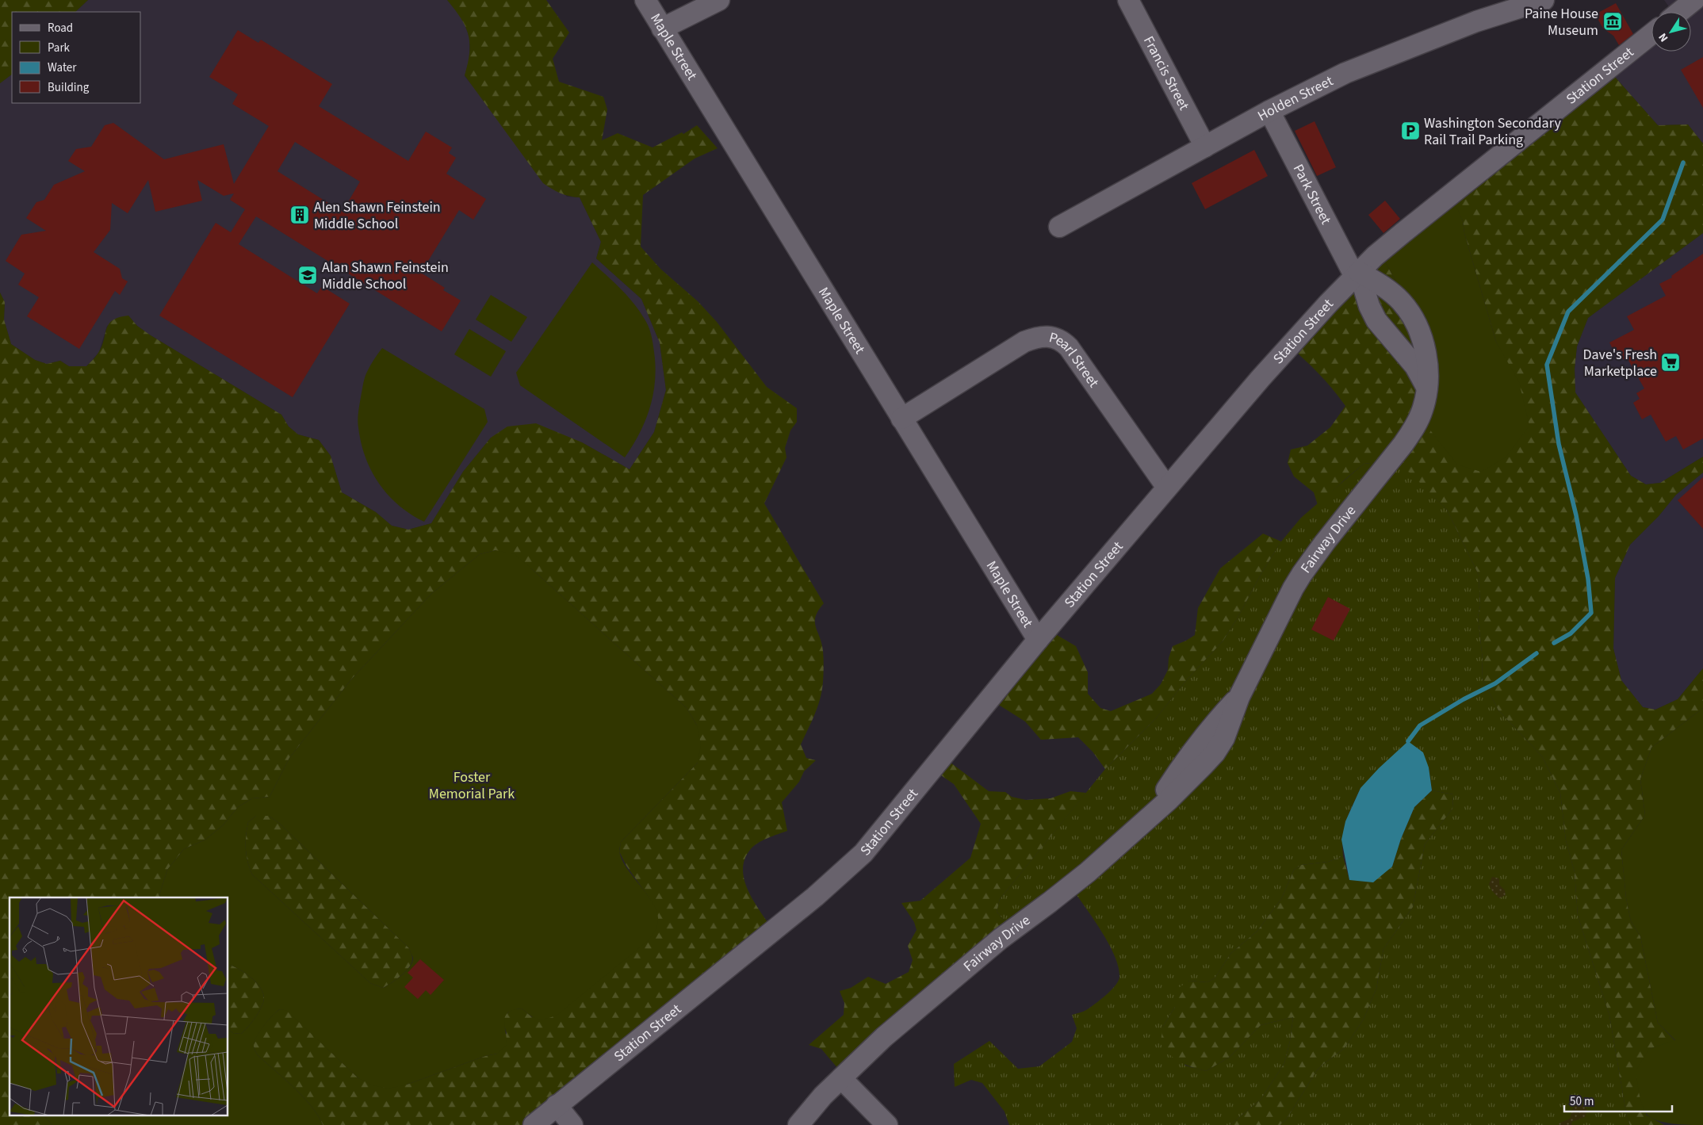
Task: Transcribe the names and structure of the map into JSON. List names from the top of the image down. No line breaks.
{"streets":{"street":["Maple Street","Francis Street","Station Street","Holden Street","Park Street","Pearl Street","Fairway Drive"]},"crossings":[["Maple Street","Station Street"],["Maple Street","Pearl Street"],["Francis Street","Holden Street"],["Station Street","Park Street"],["Station Street","Pearl Street"],["Station Street","Fairway Drive"],["Holden Street","Park Street"],["Park Street","Fairway Drive"]],"parks":["Foster Memorial Park"],"places":{"museum":["Paine House Museum"],"parking":["Washington Secondary Rail Trail Parking"],"building":["Alen Shawn Feinstein Middle School"],"school or university":["Alan Shawn Feinstein Middle School"],"supermarket":["Dave's Fresh Marketplace"]},"legend":["Road","Park","Water","Building"],"scale_bar":"50 m","north":"bottom left"}
